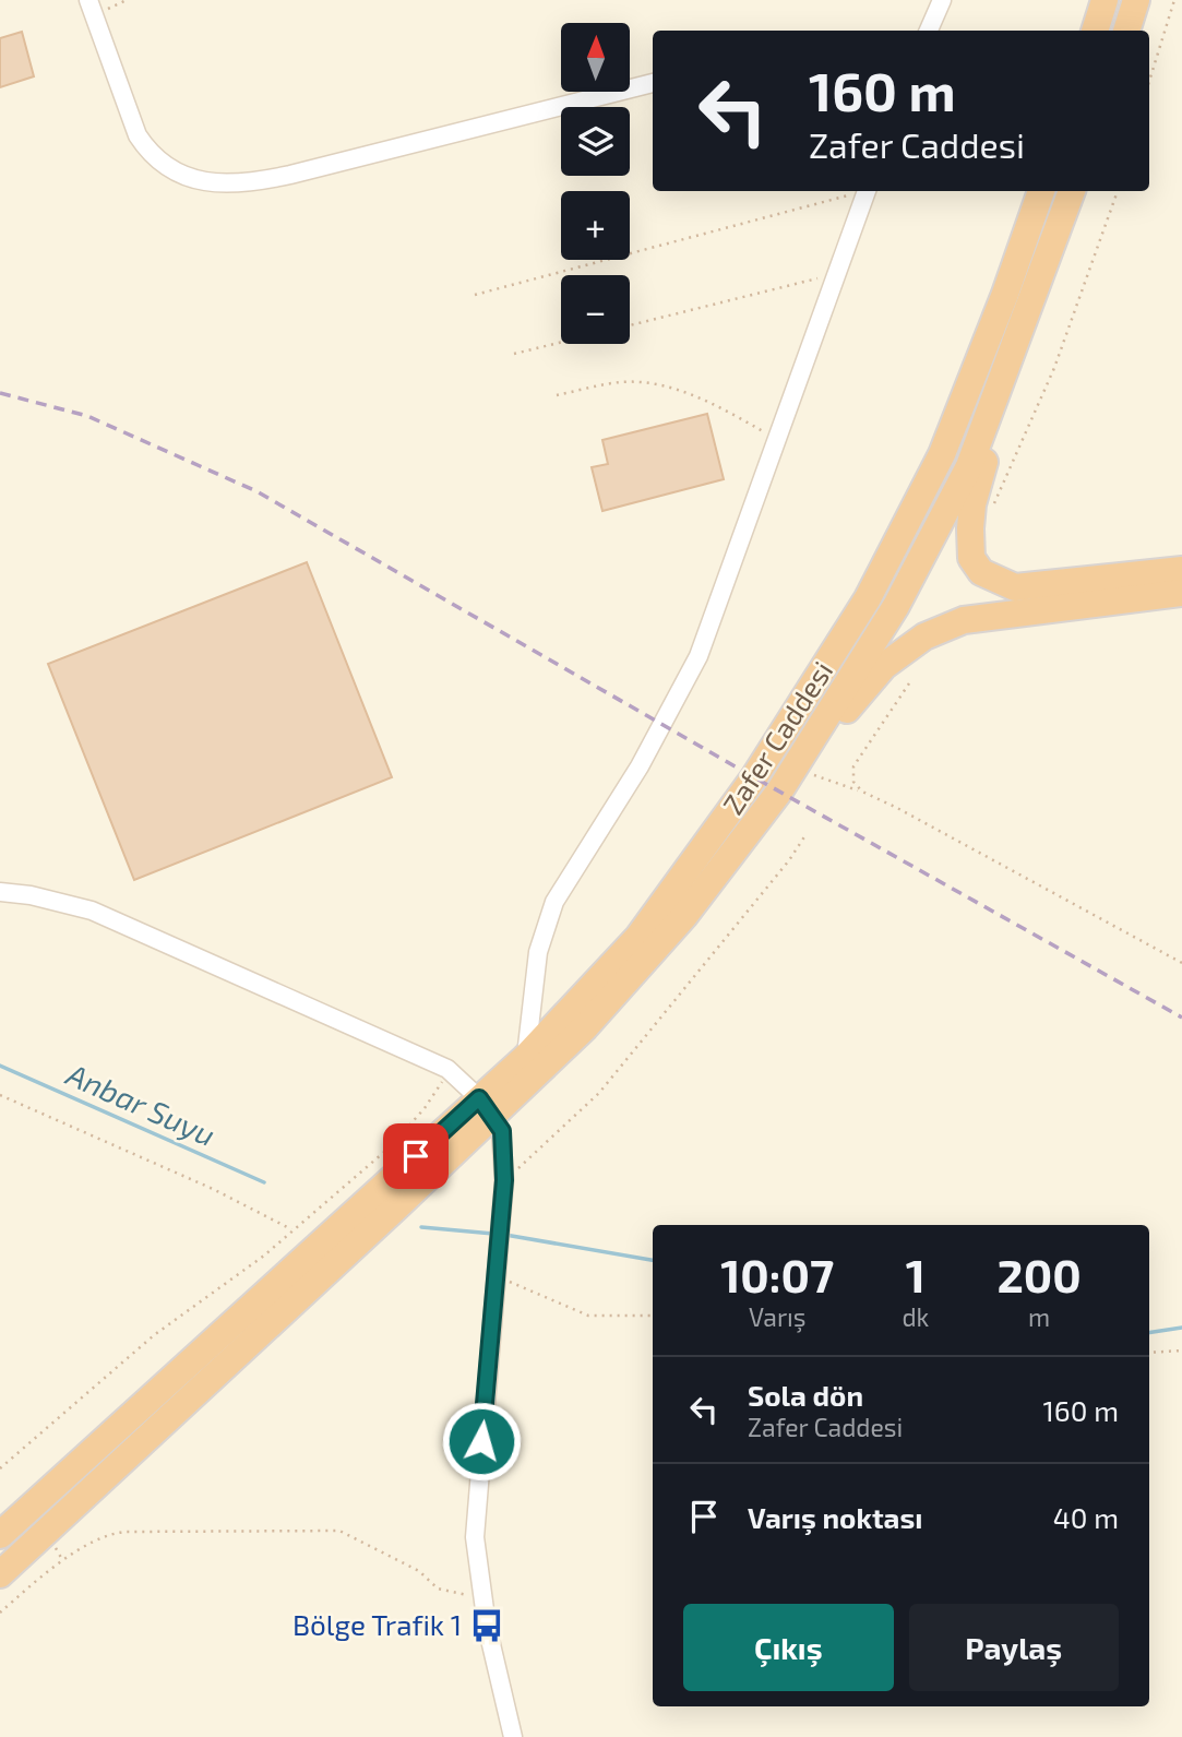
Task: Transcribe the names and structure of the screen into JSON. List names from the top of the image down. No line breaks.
{"streets":{"highway":["Zafer Caddesi"]},"water":["Anbar Suyu"],"places":{"bus stop":["Bölge Trafik 1"]},"north":"top","page":{"map_buttons":["+","−"],"turn":["160 m","Zafer Caddesi"],"eta":["10:07","Varış","1","dk","200","m"],"list":[{"name":"Sola dön","note":"Zafer Caddesi","value":"160 m"},{"name":"Varış noktası","value":"40 m"}],"buttons":["Çıkış","Paylaş"]}}
